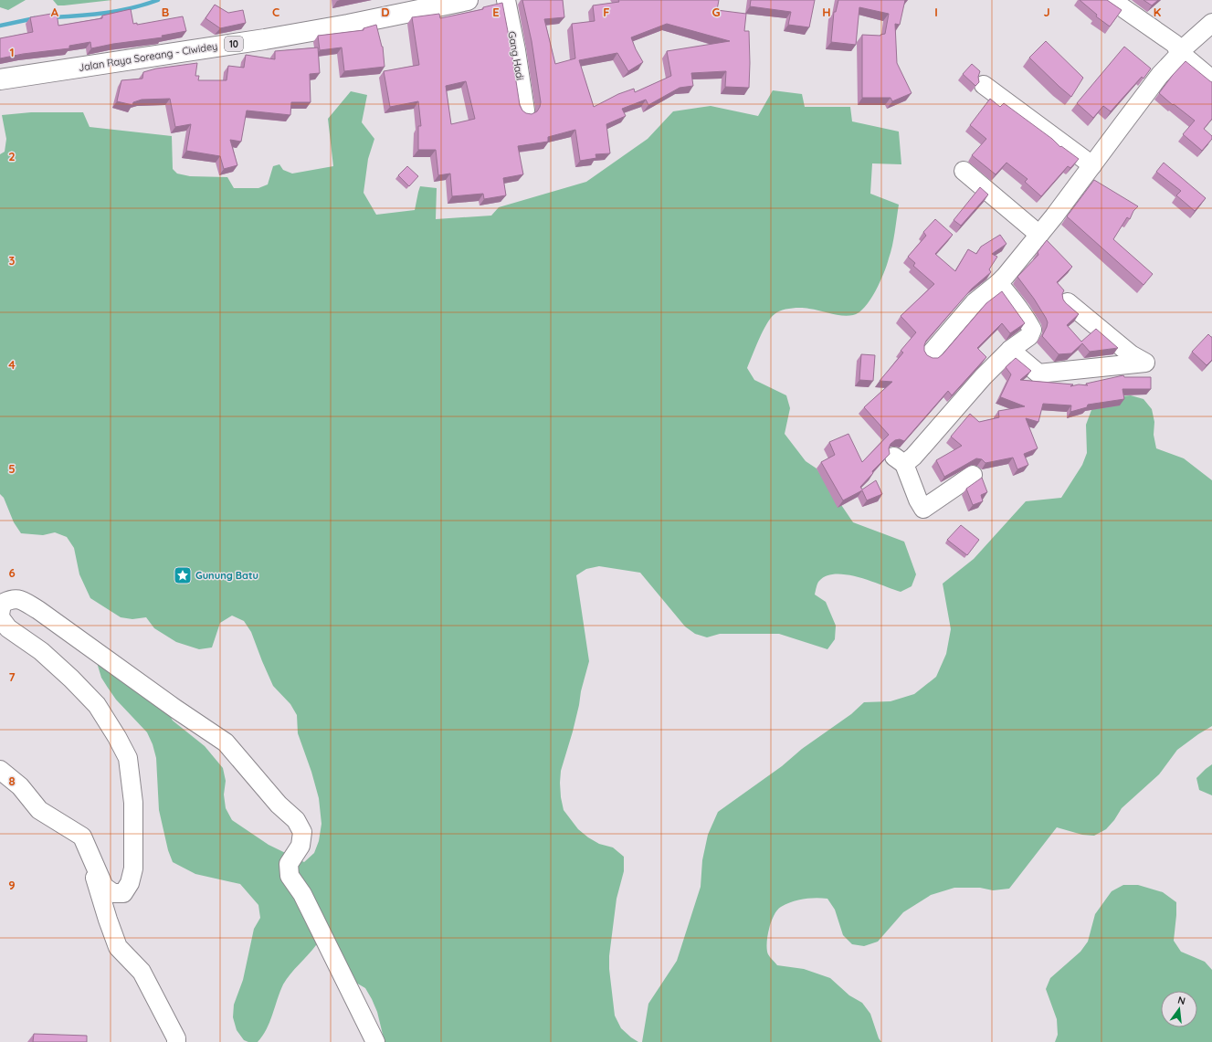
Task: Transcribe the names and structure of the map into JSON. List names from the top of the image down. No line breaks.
{"streets":{"highway":["10","Jalan Raya Soreang - Ciwidey"],"street":["Gang Hadi"]},"places":{"place":["Gunung Batu"]},"north":"top","grid":{"columns":["A","B","C","D","E","F","G","H","I","J","K"],"rows":["1","2","3","4","5","6","7","8","9"]}}
